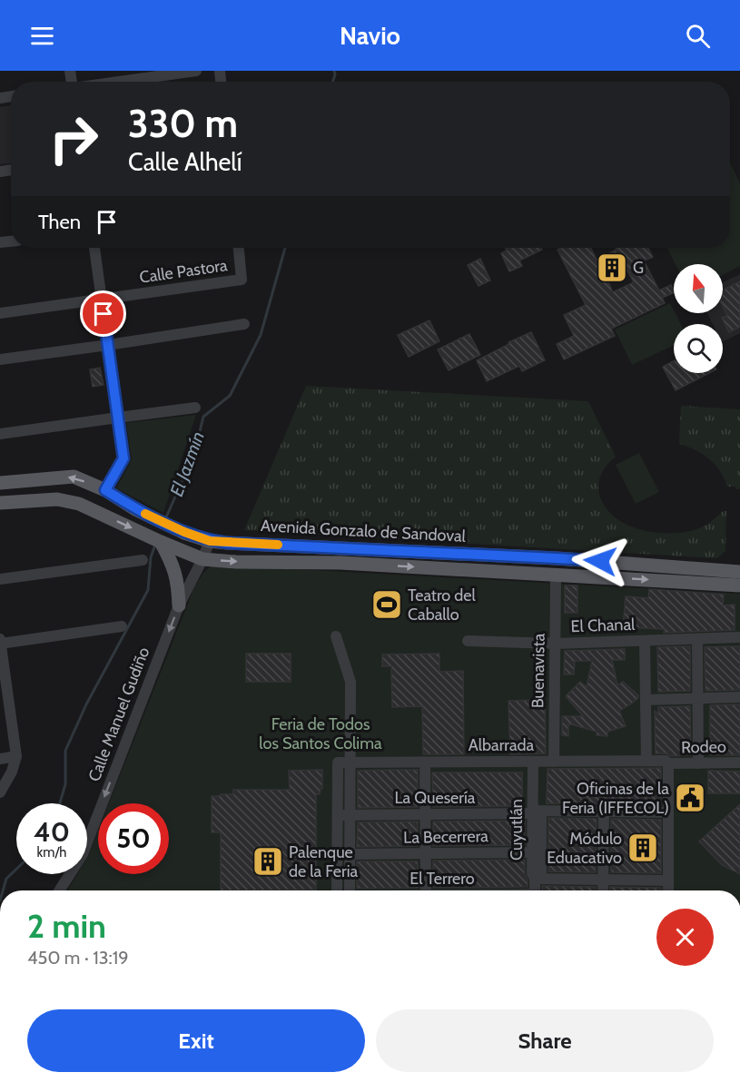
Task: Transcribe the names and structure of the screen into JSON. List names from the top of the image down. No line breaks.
{"streets":{"main road":["Avenida Gonzalo de Sandoval"],"street":["Calle Pastora","El Chanal","Buenavista","Calle Manuel Gudiño","Albarrada","Rodeo","La Quesería","Cuyutlán","La Becerrera"]},"crossings":[["Avenida Gonzalo de Sandoval","Calle Manuel Gudiño"],["El Chanal","Buenavista"],["Buenavista","Albarrada"],["Albarrada","Rodeo"],["Albarrada","La Quesería"],["Albarrada","Cuyutlán"],["La Quesería","Cuyutlán"],["Cuyutlán","La Becerrera"]],"one_way":["Calle Manuel Gudiño"],"water":["El Jazmín"],"parks":["Feria de Todos los Santos Colima"],"places":{"building":["G","Módulo Eduacativo","Palenque de la Feria"],"sports":["Teatro del Caballo"],"public building":["Oficinas de la Feria (IFFECOL)"]},"north":"top","page":{"header":"Navio","turn":["330 m","Calle Alhelí"],"then":"Then","speed":"40 km/h","limit":"50","heading":["2 min","450 m · 13:19"],"buttons":["Exit","Share"]}}
